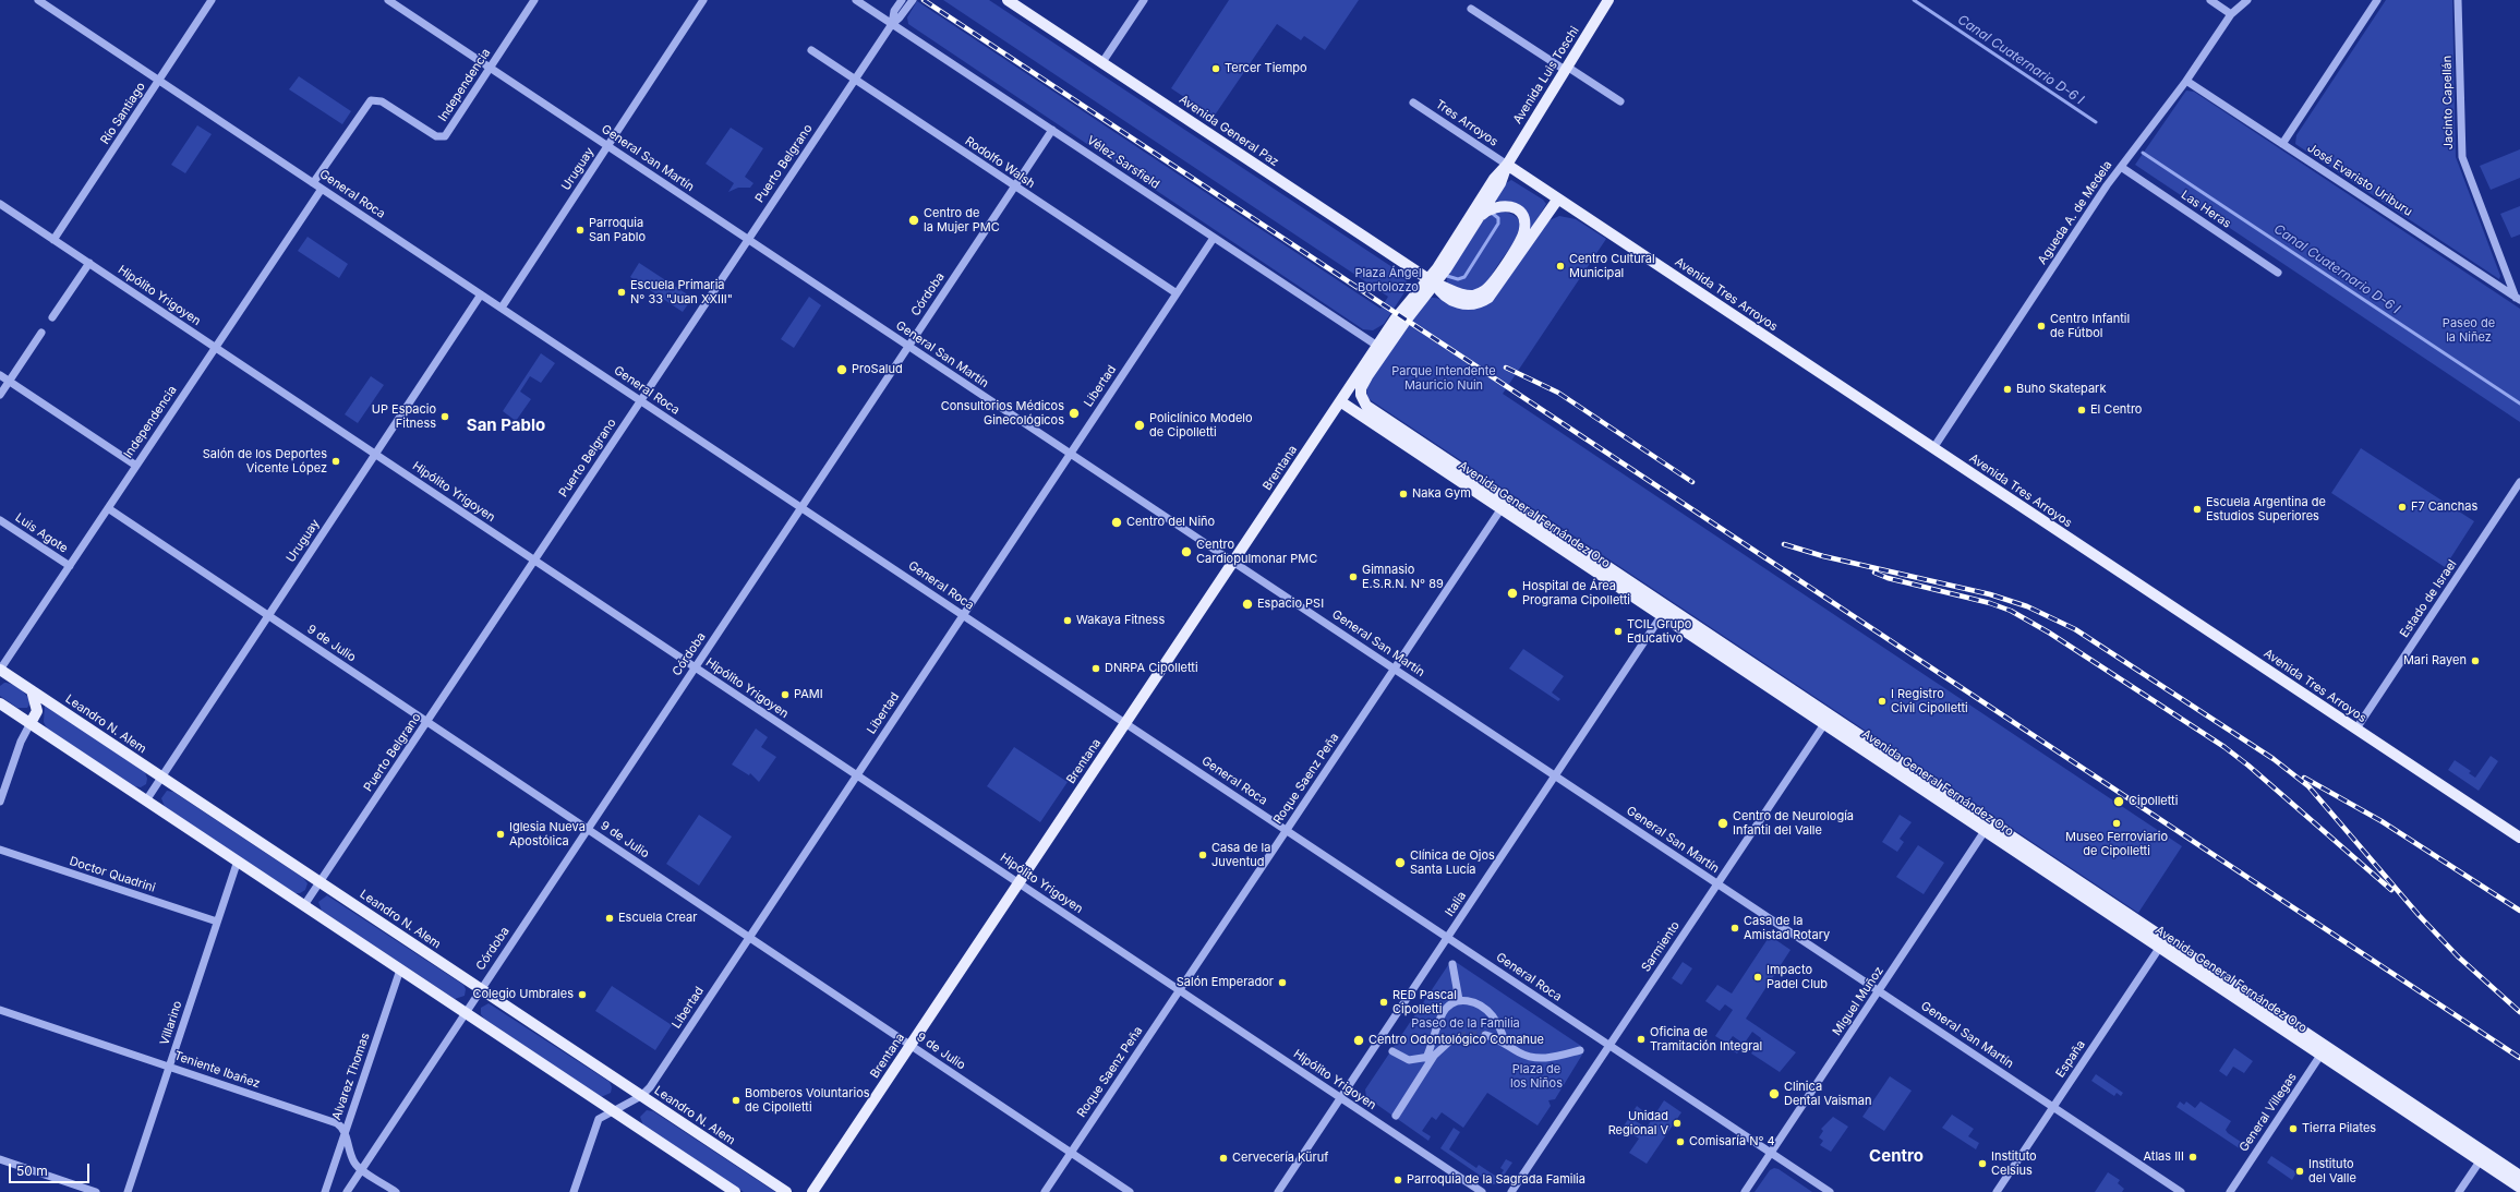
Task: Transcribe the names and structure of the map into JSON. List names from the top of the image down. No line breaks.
{"streets":{"main road":["Avenida Luis Toschi","Avenida General Paz","Avenida Tres Arroyos","Brentana","Avenida General Fernández Oro","Leandro N. Alem"],"street":["Independencia","Jacinto Capellán","Río Santiago","Tres Arroyos","General San Martín","Rodolfo Walsh","Vélez Sarsfield","Puerto Belgrano","Uruguay","José Evaristo Uriburu","General Roca","Las Heras","Agueda A. de Medela","Córdoba","Hipólito Yrigoyen","Libertad","Luis Agote","Estado de Israel","9 de Julio","Roque Saenz Peña","Doctor Quadrini","Italia","Sarmiento","Miguel Muñoz","Villarino","España","Teniente Ibañez","Alvarez Thomas","General Villegas"]},"crossings":[["Avenida Luis Toschi","Tres Arroyos"],["Avenida Luis Toschi","Avenida General Paz"],["Avenida Luis Toschi","Vélez Sarsfield"],["Avenida Luis Toschi","Avenida Tres Arroyos"],["Avenida Luis Toschi","Brentana"],["Avenida Luis Toschi","Avenida General Fernández Oro"],["Independencia","General San Martín"],["Independencia","General Roca"],["Independencia","Hipólito Yrigoyen"],["Independencia","Luis Agote"],["Independencia","9 de Julio"],["Independencia","Leandro N. Alem"],["Jacinto Capellán","José Evaristo Uriburu"],["Río Santiago","General Roca"],["Río Santiago","Hipólito Yrigoyen"],["Tres Arroyos","Avenida Tres Arroyos"],["General San Martín","Puerto Belgrano"],["General San Martín","Uruguay"],["General San Martín","Córdoba"],["General San Martín","Libertad"],["General San Martín","Brentana"],["General San Martín","Roque Saenz Peña"],["General San Martín","Italia"],["General San Martín","Sarmiento"],["General San Martín","Miguel Muñoz"],["General San Martín","España"],["Rodolfo Walsh","Puerto Belgrano"],["Rodolfo Walsh","Córdoba"],["Rodolfo Walsh","Libertad"],["Vélez Sarsfield","Puerto Belgrano"],["Vélez Sarsfield","Córdoba"],["Vélez Sarsfield","Libertad"],["Vélez Sarsfield","Brentana"],["Puerto Belgrano","General Roca"],["Puerto Belgrano","Hipólito Yrigoyen"],["Puerto Belgrano","9 de Julio"],["Puerto Belgrano","Leandro N. Alem"],["Uruguay","General Roca"],["Uruguay","Hipólito Yrigoyen"],["Uruguay","9 de Julio"],["Uruguay","Leandro N. Alem"],["José Evaristo Uriburu","Agueda A. de Medela"],["General Roca","Córdoba"],["General Roca","Libertad"],["General Roca","Brentana"],["General Roca","Roque Saenz Peña"],["General Roca","Italia"],["General Roca","Sarmiento"],["General Roca","Miguel Muñoz"],["Las Heras","Agueda A. de Medela"],["Agueda A. de Medela","Avenida Tres Arroyos"],["Córdoba","Hipólito Yrigoyen"],["Córdoba","9 de Julio"],["Córdoba","Leandro N. Alem"],["Córdoba","Teniente Ibañez"],["Avenida Tres Arroyos","Estado de Israel"],["Hipólito Yrigoyen","Libertad"],["Hipólito Yrigoyen","Brentana"],["Hipólito Yrigoyen","Roque Saenz Peña"],["Hipólito Yrigoyen","Italia"],["Libertad","9 de Julio"],["Libertad","Leandro N. Alem"],["Brentana","Avenida General Fernández Oro"],["Brentana","9 de Julio"],["Avenida General Fernández Oro","Roque Saenz Peña"],["Avenida General Fernández Oro","Italia"],["Avenida General Fernández Oro","Sarmiento"],["Avenida General Fernández Oro","Miguel Muñoz"],["Avenida General Fernández Oro","España"],["Avenida General Fernández Oro","General Villegas"],["9 de Julio","Roque Saenz Peña"],["Doctor Quadrini","Villarino"],["Villarino","Teniente Ibañez"],["Teniente Ibañez","Alvarez Thomas"]],"districts":["San Pablo","Centro"],"water":["Canal Cuaternario D-6 I"],"parks":["Plaza Ángel Bortolozzo","Paseo de la Niñez","Parque Intendente Mauricio Nuin","Paseo de la Familia","Plaza de los Niños"],"places":["Tercer Tiempo","Centro de la Mujer PMC","Parroquia San Pablo","Centro Cultural Municipal","Escuela Primaria N° 33 \"Juan XXIII\"","Centro Infantil de Fútbol","ProSalud","Buho Skatepark","El Centro","Consultorios Médicos Ginecológicos","UP Espacio Fitness","Policlínico Modelo de Cipolletti","Salón de los Deportes Vicente López","Naka Gym","F7 Canchas","Escuela Argentina de Estudios Superiores","Centro del Niño","Centro Cardiopulmonar PMC","Gimnasio E.S.R.N. N° 89","Hospital de Área Programa Cipolletti","Espacio PSI","Wakaya Fitness","TCIL Grupo Educativo","Mari Rayen","DNRPA Cipolletti","PAMI","I Registro Civil Cipolletti","Cipolletti","Centro de Neurología Infantil del Valle","Museo Ferroviario de Cipolletti","Iglesia Nueva Apostólica","Casa de la Juventud","Clínica de Ojos Santa Lucía","Escuela Crear","Casa de la Amistad Rotary","Impacto Padel Club","Salón Emperador","Colegio Umbrales","RED Pascal Cipolletti","Oficina de Tramitación Integral","Centro Odontológico Comahue","Clinica Dental Vaisman","Bomberos Voluntarios de Cipolletti","Unidad Regional V","Tierra Pilates","Comisaría N° 4","Atlas III","Cervecería Küruf","Instituto Celsius","Instituto del Valle","Parroquia de la Sagrada Familia"],"scale_bar":"50 m"}
